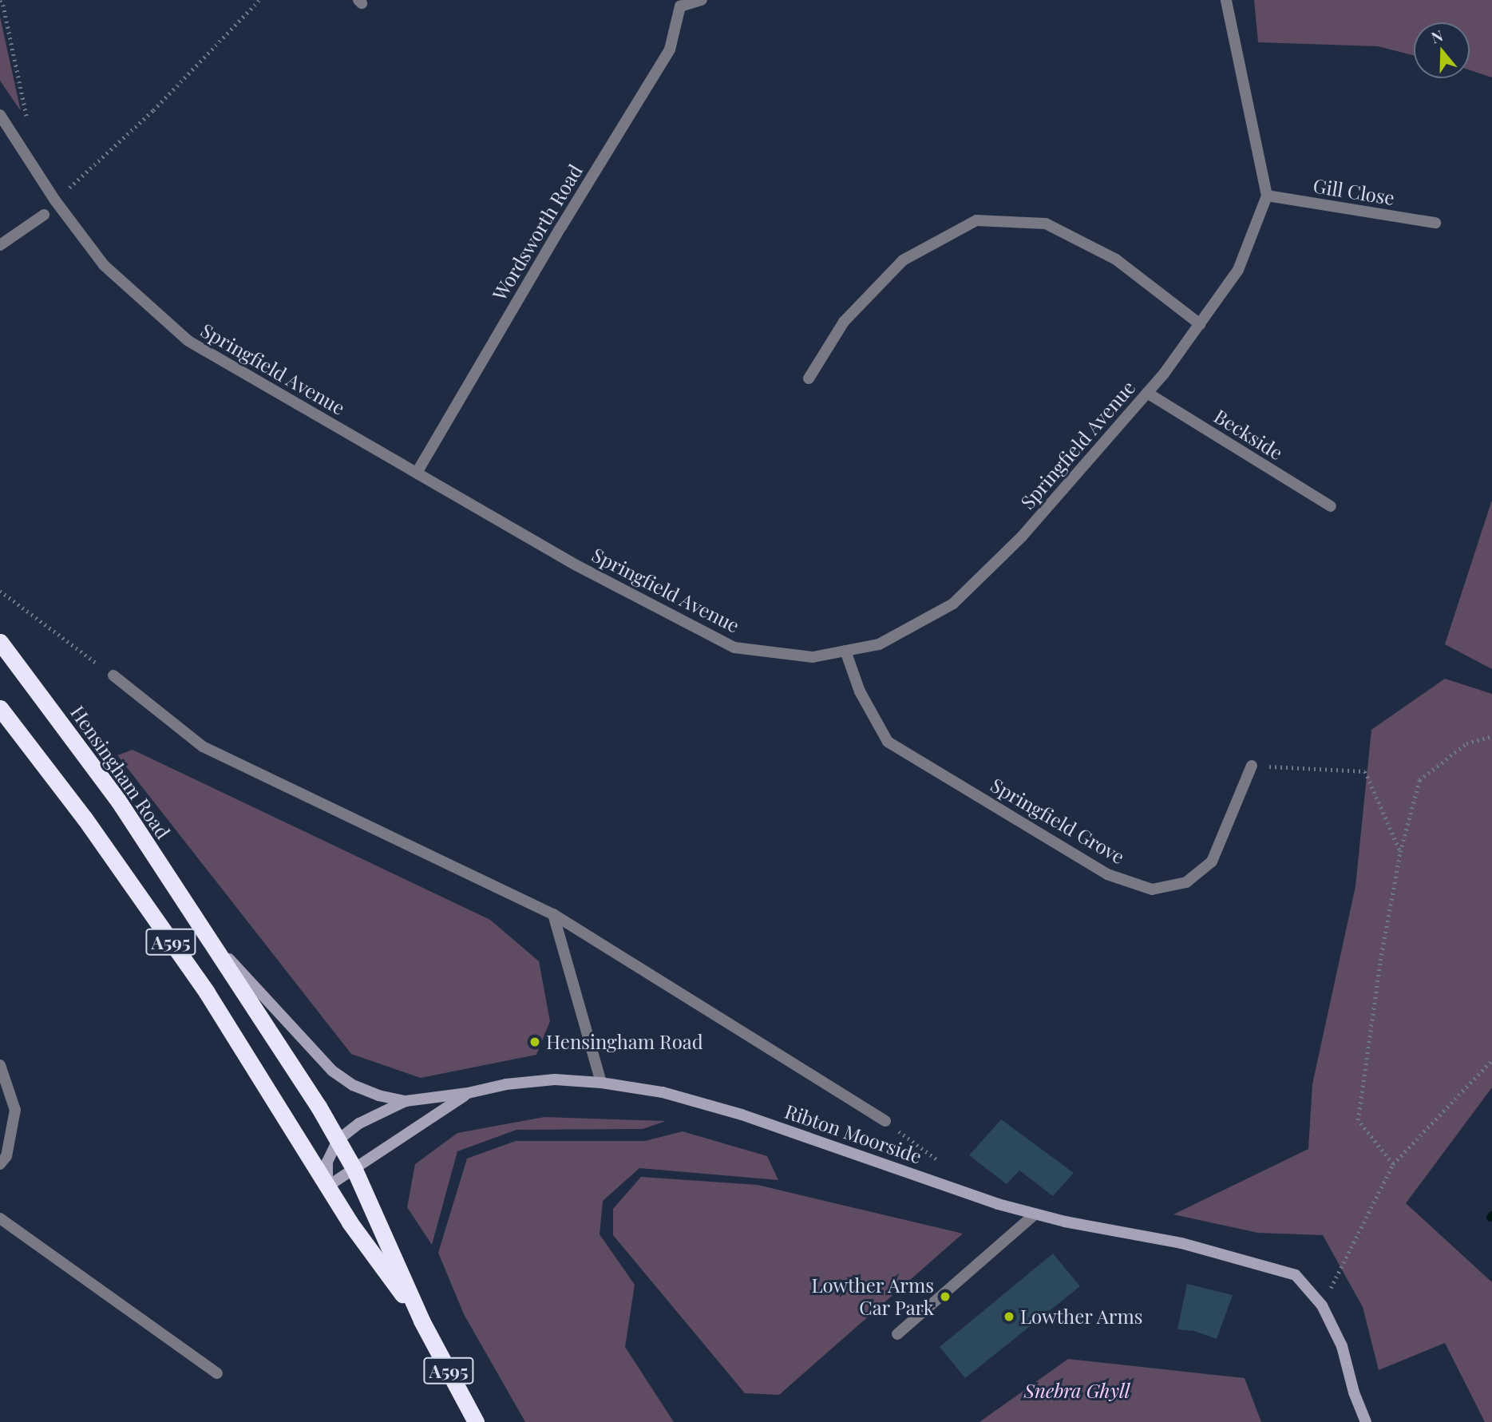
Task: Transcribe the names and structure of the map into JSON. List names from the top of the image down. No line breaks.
{"streets":{"highway":["Hensingham Road","A595"],"main road":["Ribton Moorside"],"street":["Gill Close","Wordsworth Road","Springfield Avenue","Beckside","Springfield Grove"]},"crossings":[["Gill Close","Springfield Avenue"],["Wordsworth Road","Springfield Avenue"],["Springfield Avenue","Beckside"],["Springfield Avenue","Springfield Grove"],["Hensingham Road","A595"]],"parks":["Snebra Ghyll"],"places":["Hensingham Road","Lowther Arms Car Park","Lowther Arms"],"north":"top"}
